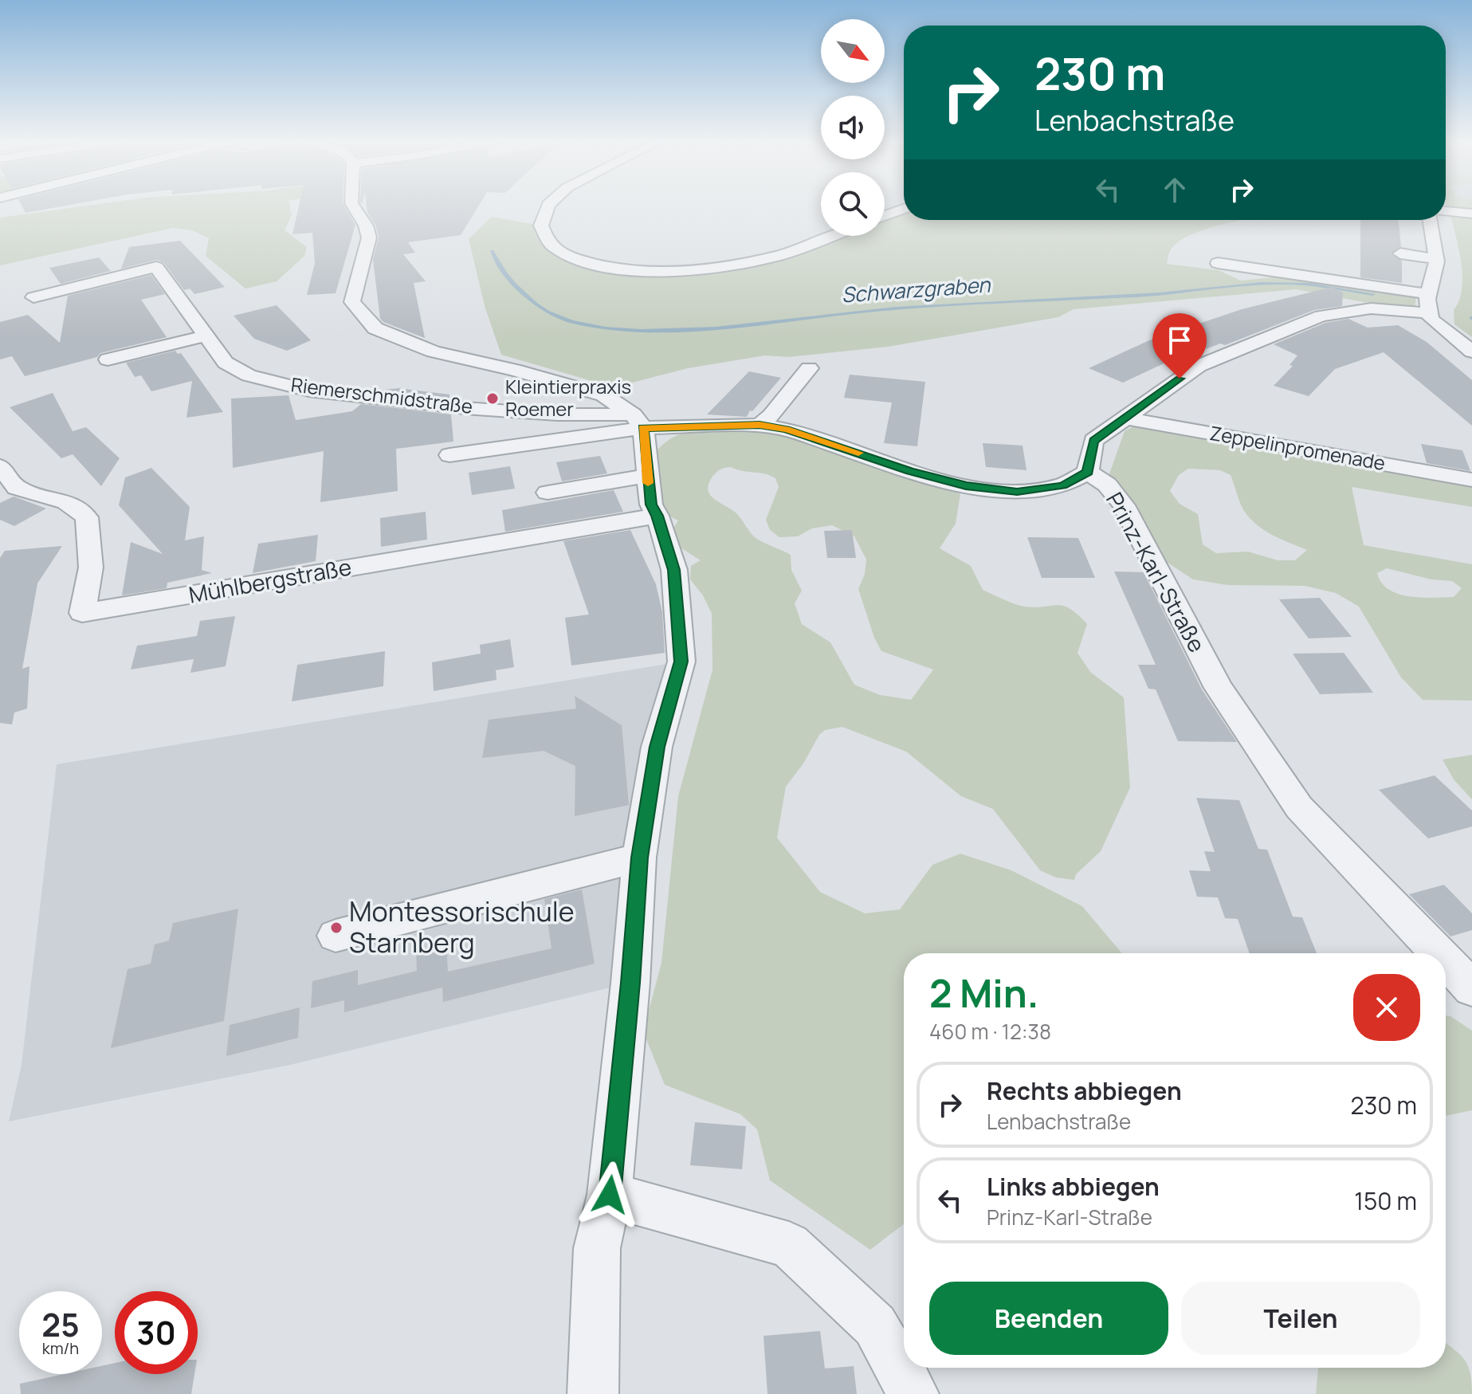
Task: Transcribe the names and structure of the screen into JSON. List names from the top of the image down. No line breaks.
{"streets":{"street":["Riemerschmidstraße","Zeppelinpromenade","Prinz-Karl-Straße","Mühlbergstraße"]},"crossings":[["Zeppelinpromenade","Prinz-Karl-Straße"]],"water":["Schwarzgraben"],"places":["Kleintierpraxis Roemer","Montessorischule Starnberg"],"north":"bottom right","page":{"turn":["230 m","Lenbachstraße"],"heading":["2 Min.","460 m · 12:38"],"list":[{"name":"Rechts abbiegen","note":"Lenbachstraße","value":"230 m"},{"name":"Links abbiegen","note":"Prinz-Karl-Straße","value":"150 m"}],"buttons":["Beenden","Teilen"],"speed":"25 km/h","limit":"30"}}
